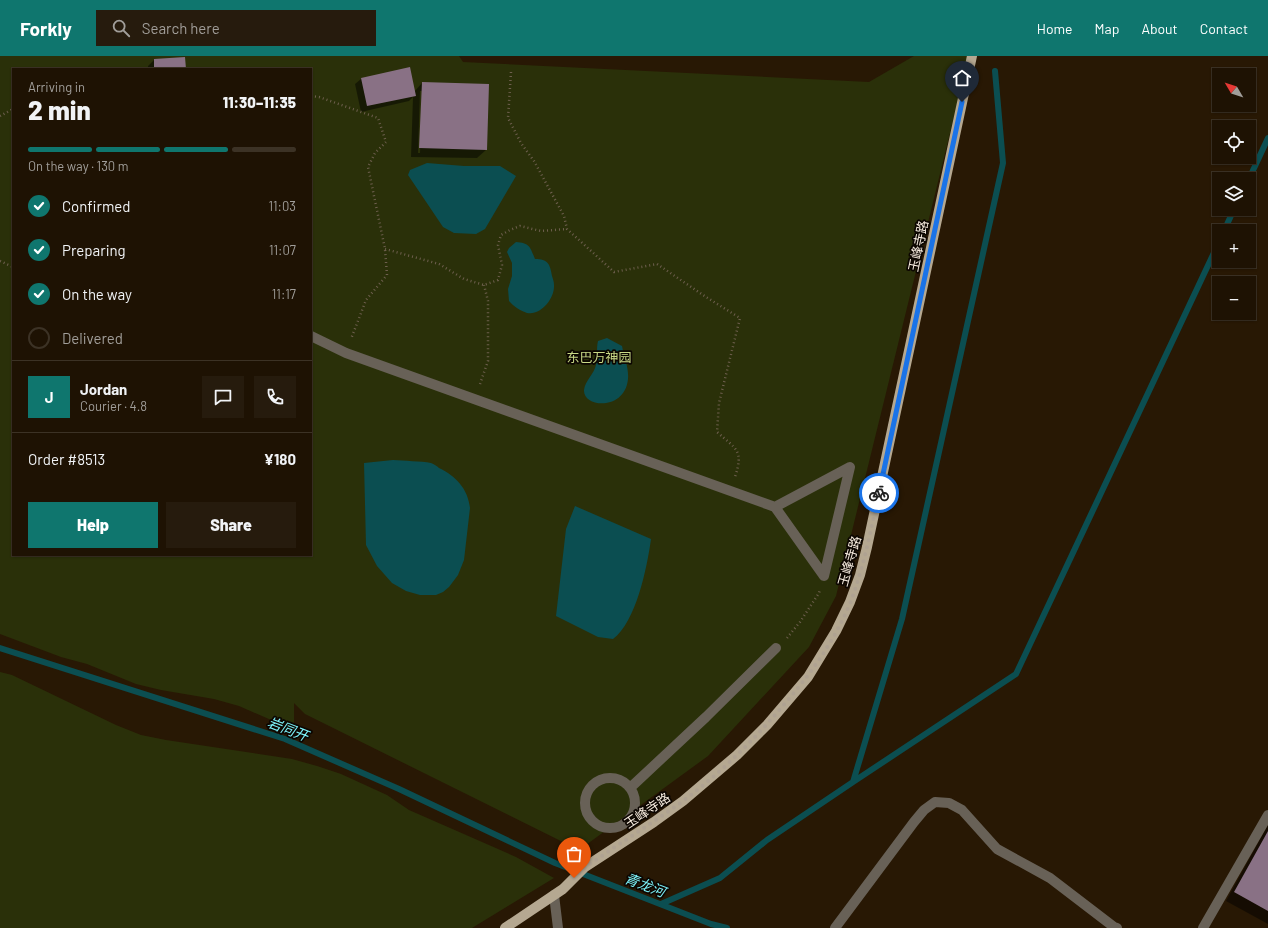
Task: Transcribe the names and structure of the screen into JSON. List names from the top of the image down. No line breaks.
{"streets":{"main road":["玉峰寺路"]},"water":["岩同开","青龙河"],"parks":["东巴万神园"],"north":"top left","page":{"header":"Forkly","search":"Search here","nav":["Home","Map","About","Contact"],"map_buttons":["+","−"],"heading":["2 min","Arriving in","11:30–11:35"],"panel":["Jordan","Courier · 4.8","Order #8513","¥180"],"bar":"On the way · 130 m","list":[["Confirmed","11:03"],["Preparing","11:07"],["On the way","11:17"],"Delivered"],"round":"J","buttons":["Help","Share"]}}
